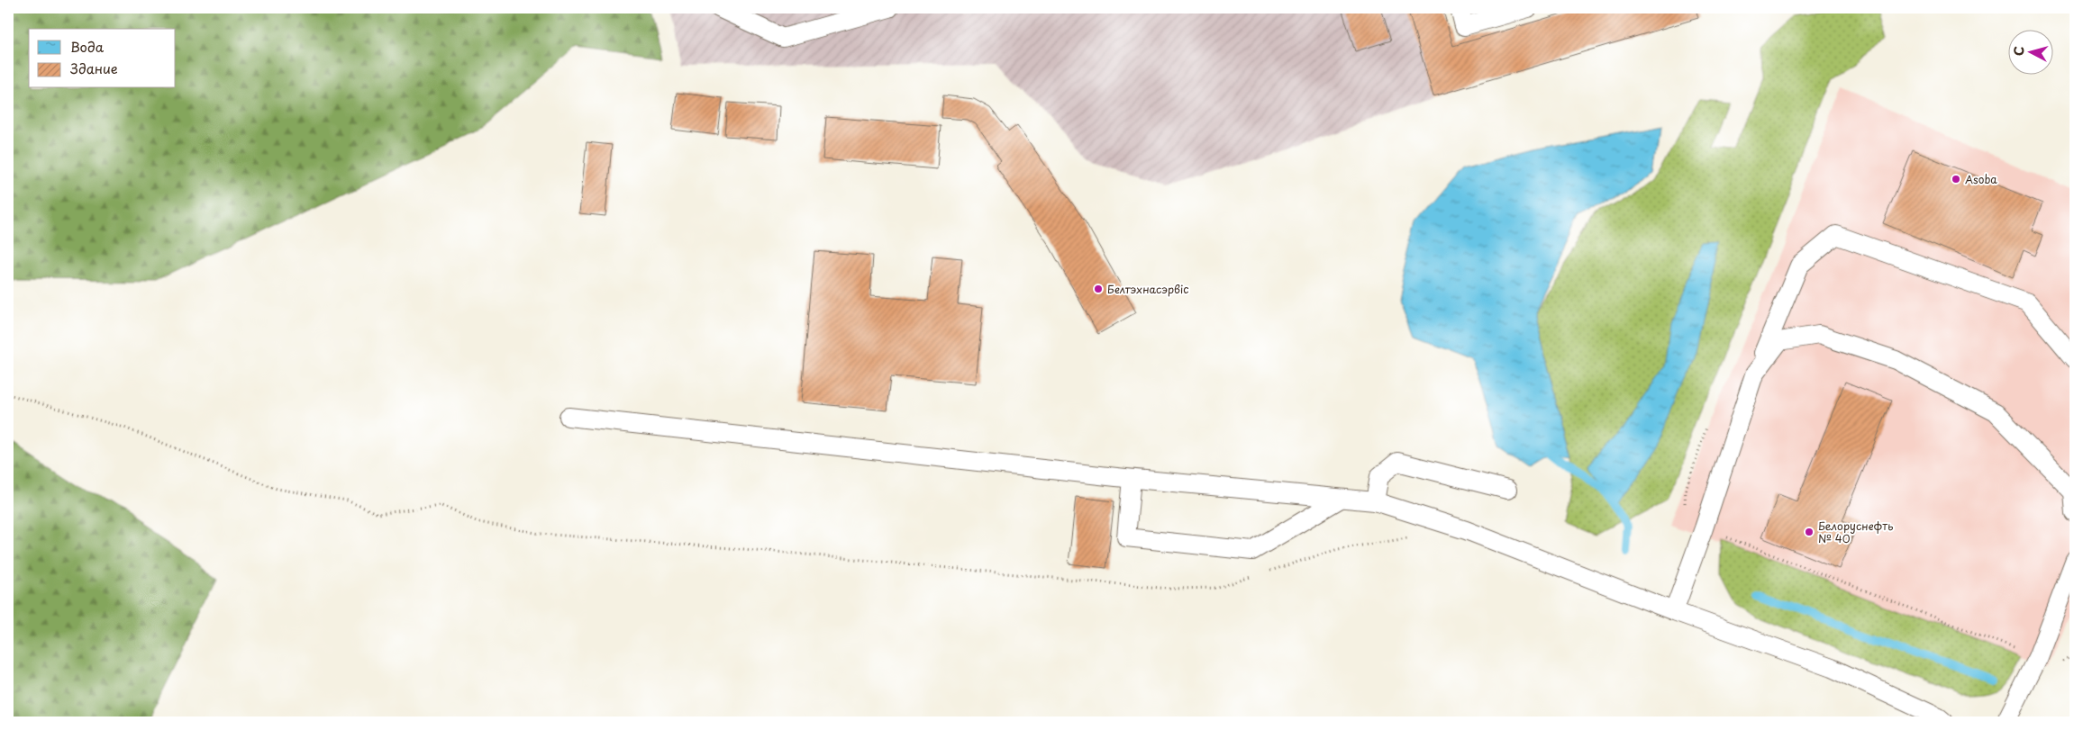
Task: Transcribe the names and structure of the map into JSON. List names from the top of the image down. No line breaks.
{"places":["Asoba","Белтэхнасэрвіс","Белоруснефть № 40"],"legend":["Вода","Здание"],"north":"left"}
